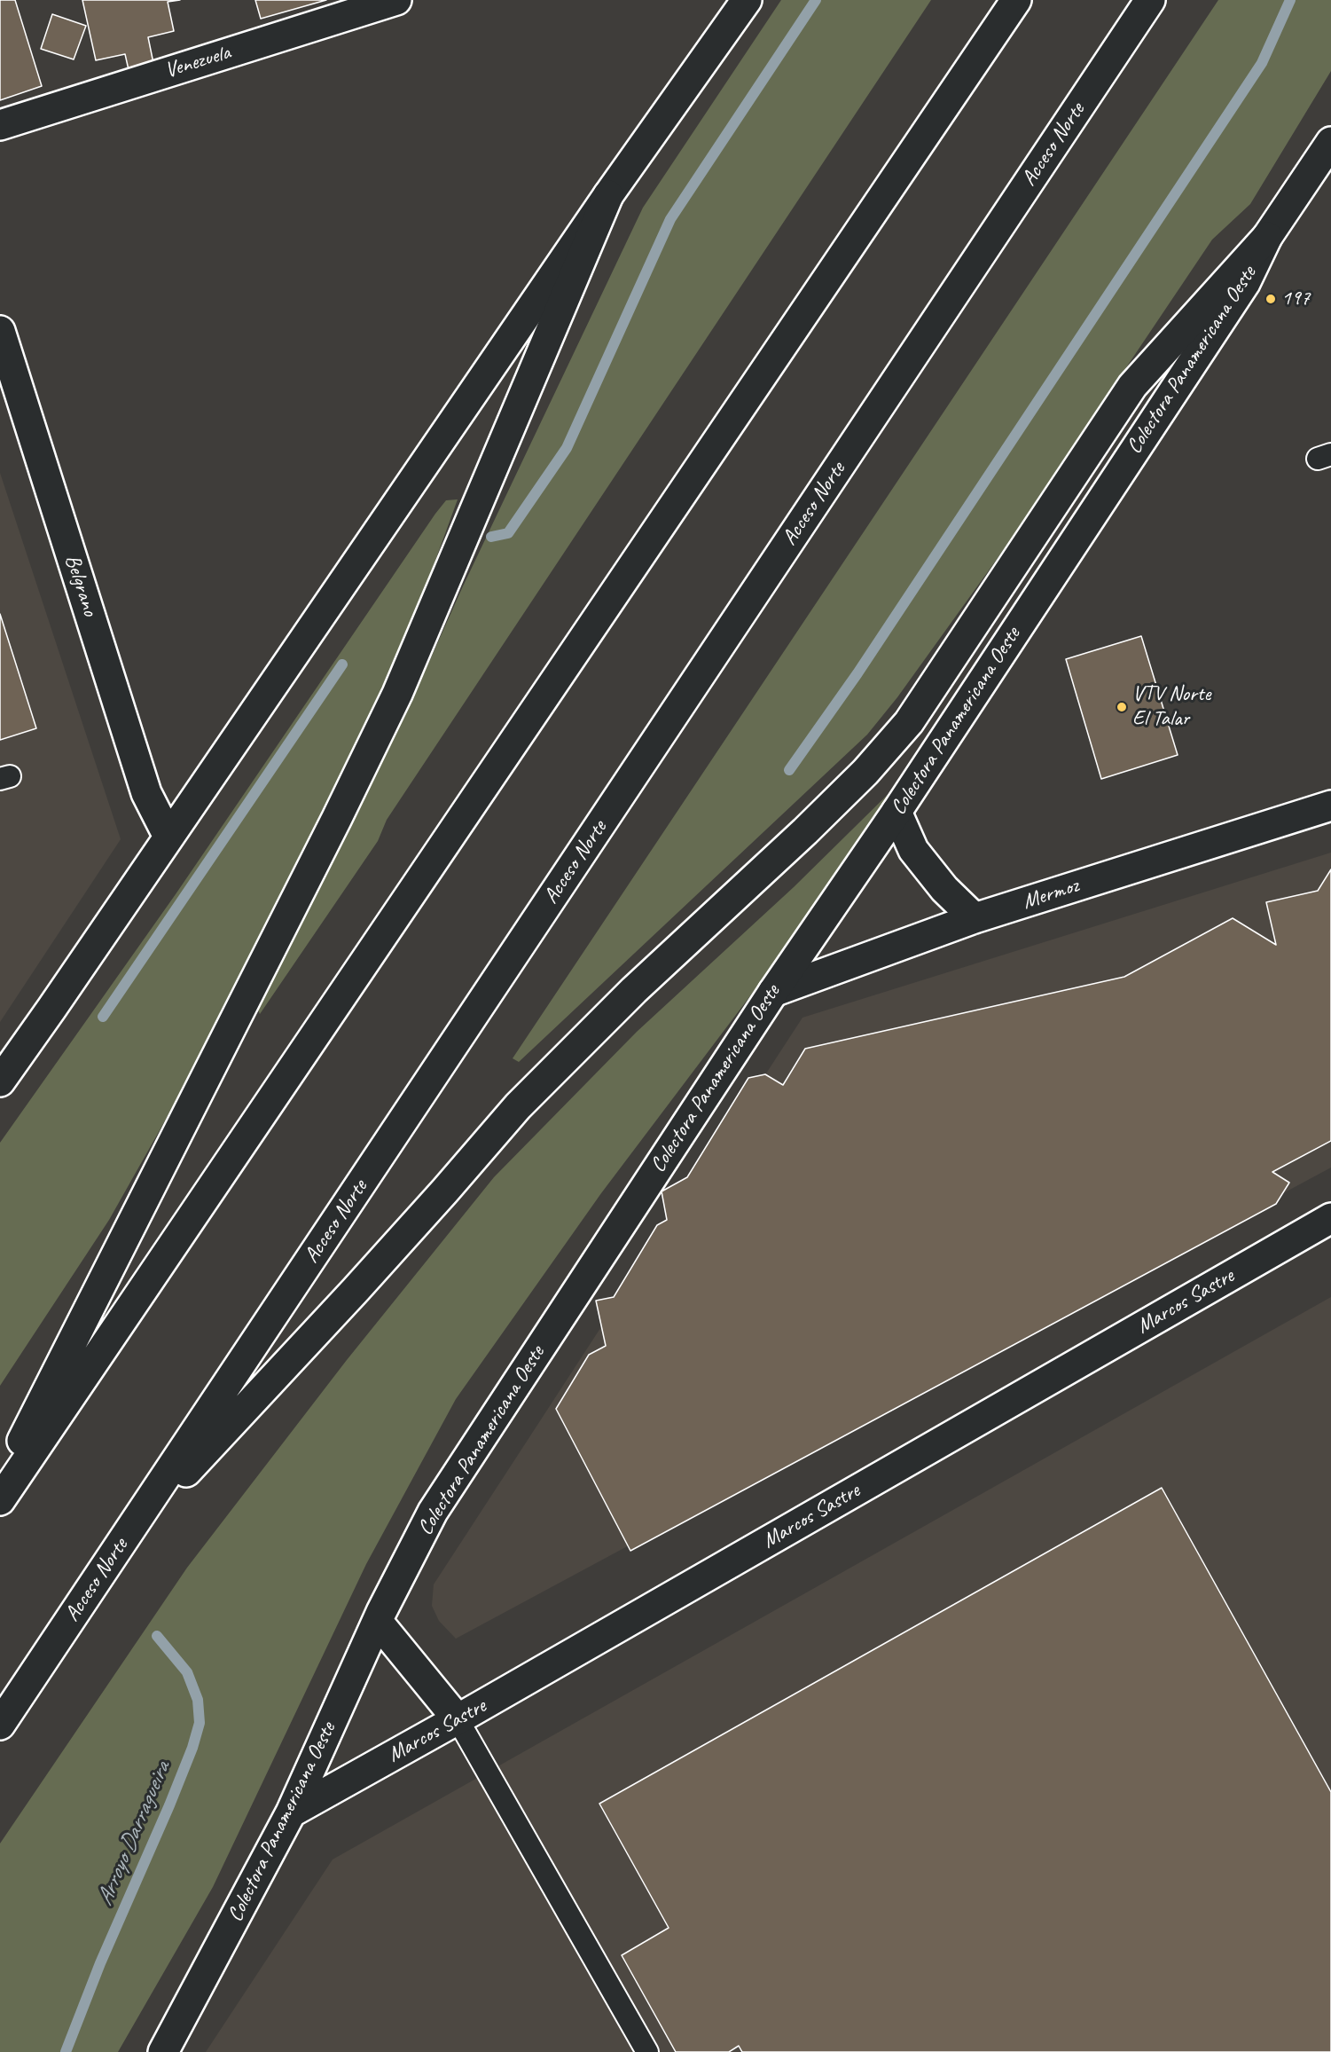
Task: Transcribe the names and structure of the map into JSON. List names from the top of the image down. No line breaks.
{"streets":{"main road":["Venezuela","Acceso Norte","Colectora Panamericana Oeste","Belgrano","Mermoz","Marcos Sastre"]},"crossings":[["Colectora Panamericana Oeste","Mermoz"],["Colectora Panamericana Oeste","Marcos Sastre"]],"water":["Arroyo Darragueira"],"places":["197","VTV Norte El Talar"]}
